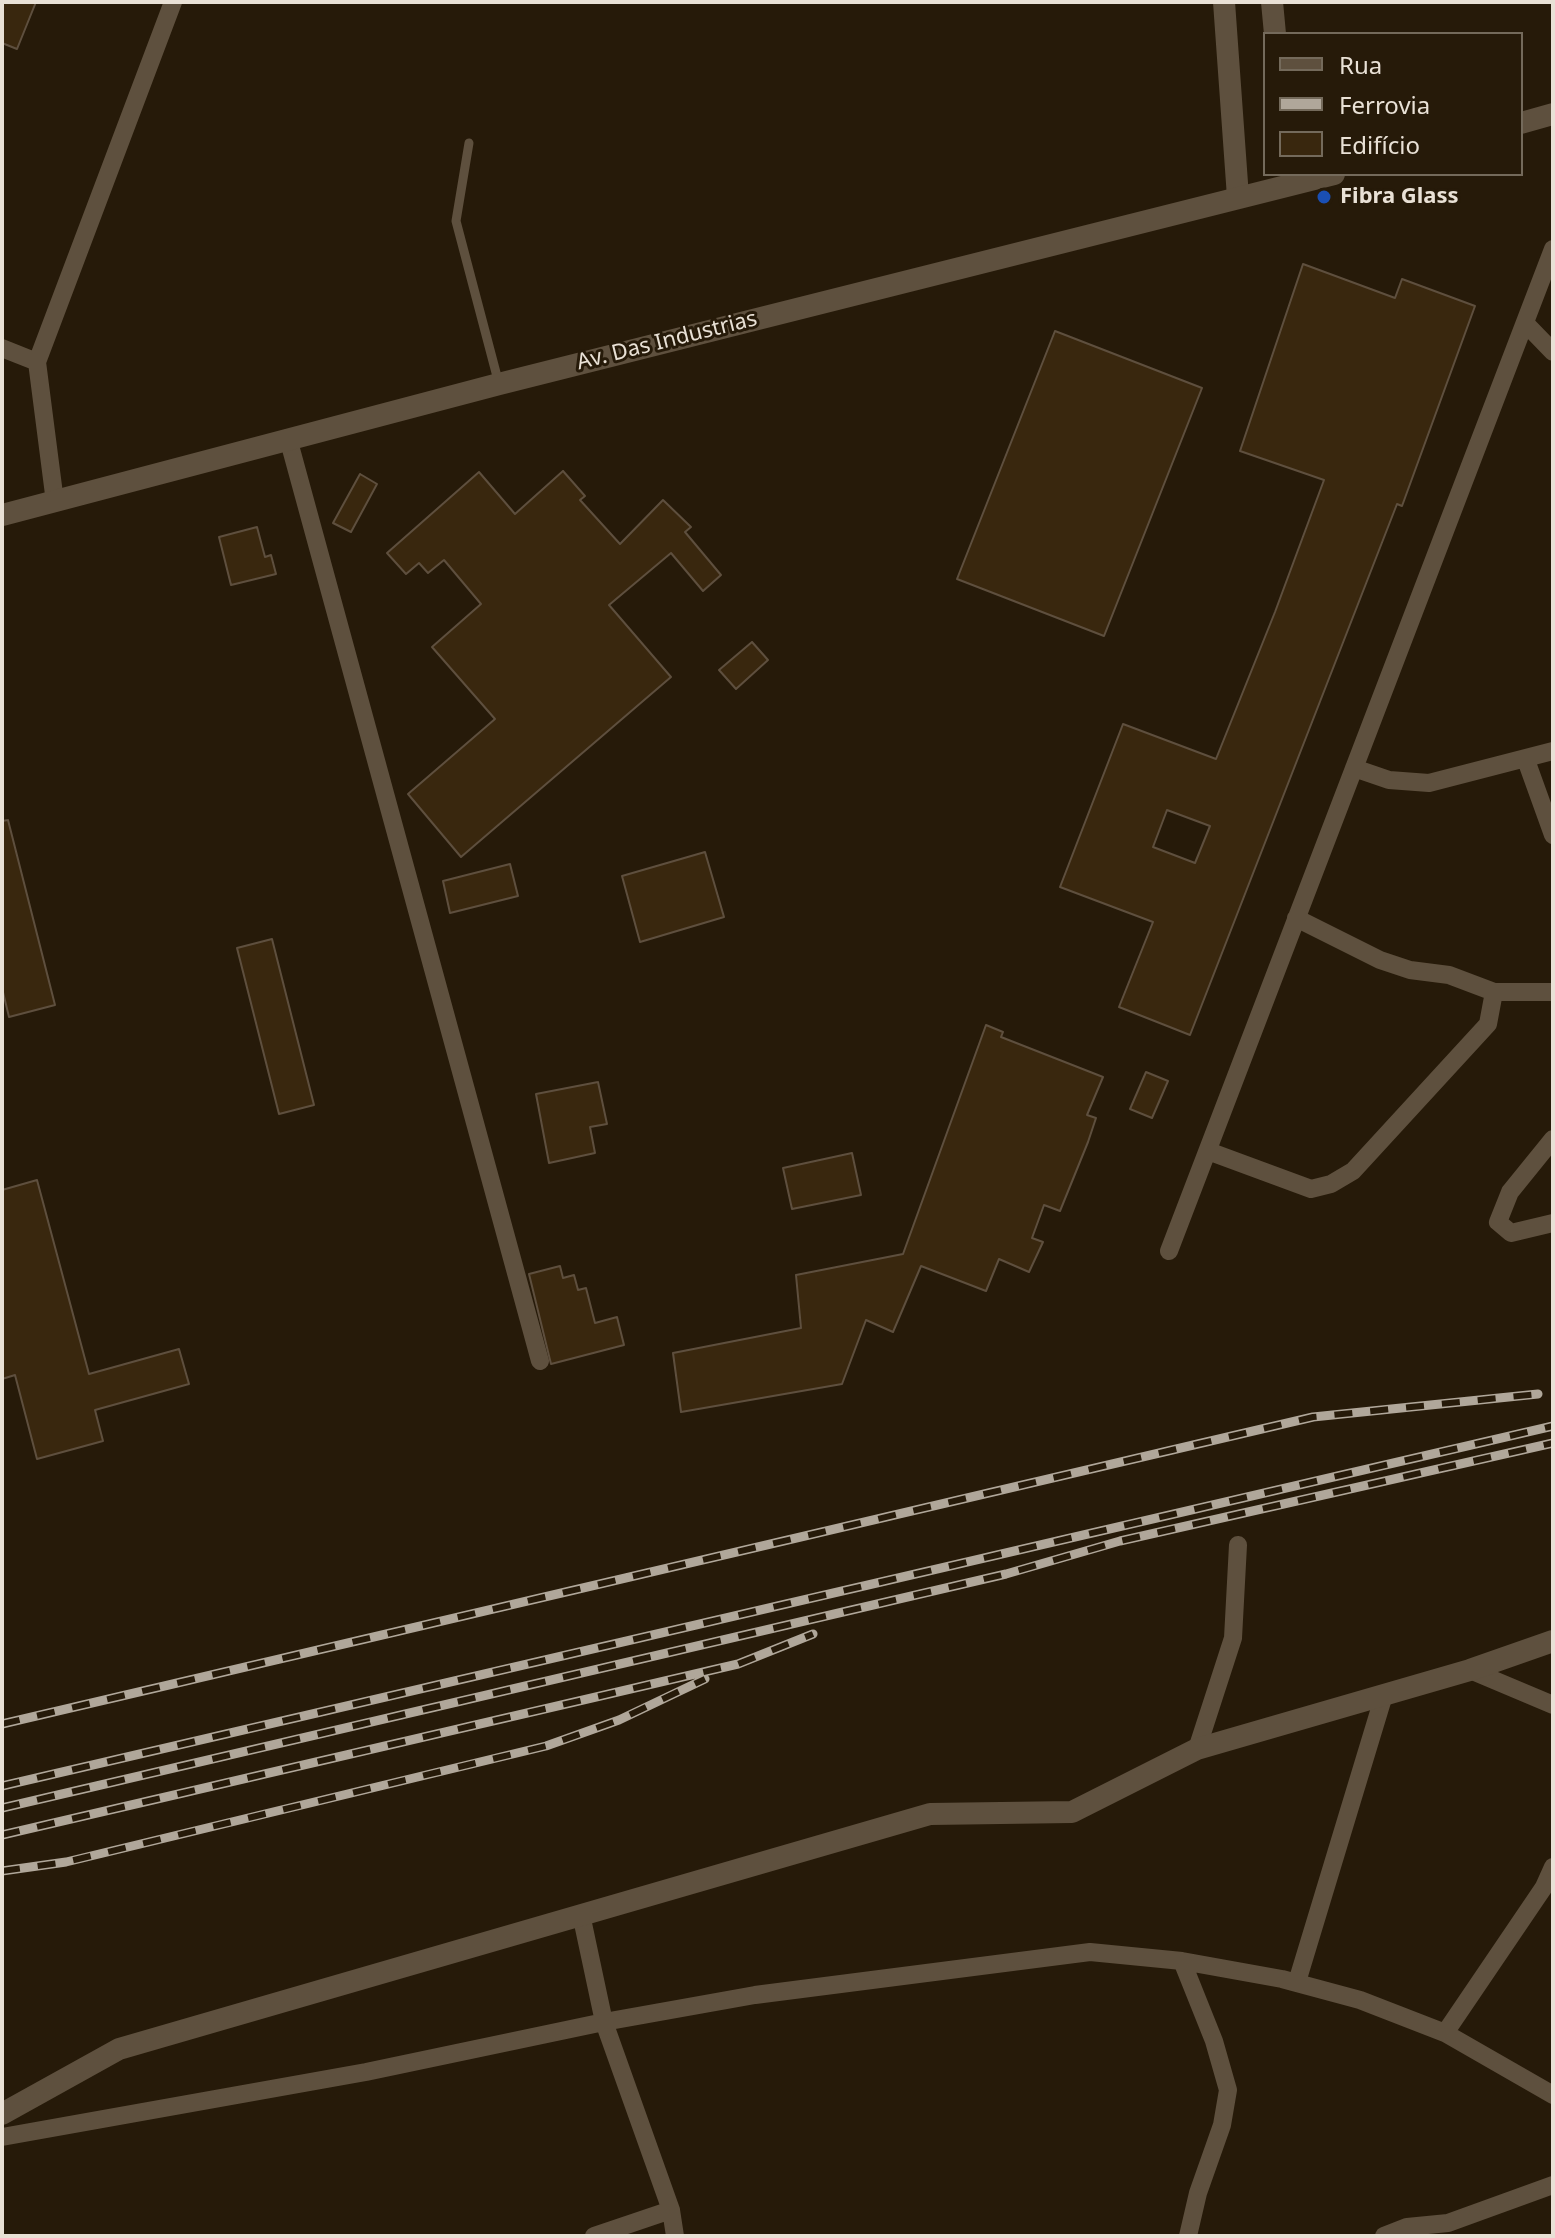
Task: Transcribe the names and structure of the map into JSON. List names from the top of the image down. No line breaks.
{"streets":{"street":["Av. Das Industrias"]},"places":["Fibra Glass"],"legend":["Rua","Ferrovia","Edifício"]}
